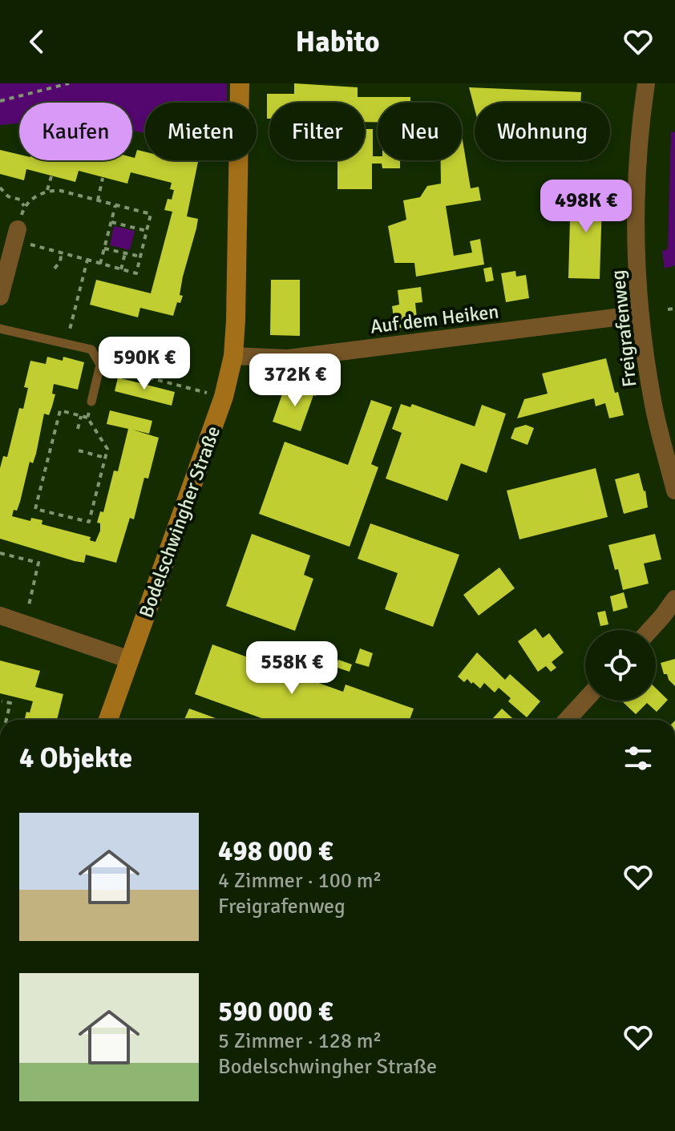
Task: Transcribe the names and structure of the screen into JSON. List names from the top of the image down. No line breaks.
{"streets":{"street":["Auf dem Heiken","Freigrafenweg","Bodelschwingher Straße"]},"crossings":[["Auf dem Heiken","Freigrafenweg"],["Auf dem Heiken","Bodelschwingher Straße"]],"page":{"header":"Habito","chip":["Kaufen","Mieten","Filter","Neu","Wohnung"],"price":["498K €","590K €","372K €","558K €"],"heading":"4 Objekte","list":[{"name":"498 000 €","note":"4 Zimmer · 100 m² · Freigrafenweg"},{"name":"590 000 €","note":"5 Zimmer · 128 m² · Bodelschwingher Straße"}]}}
